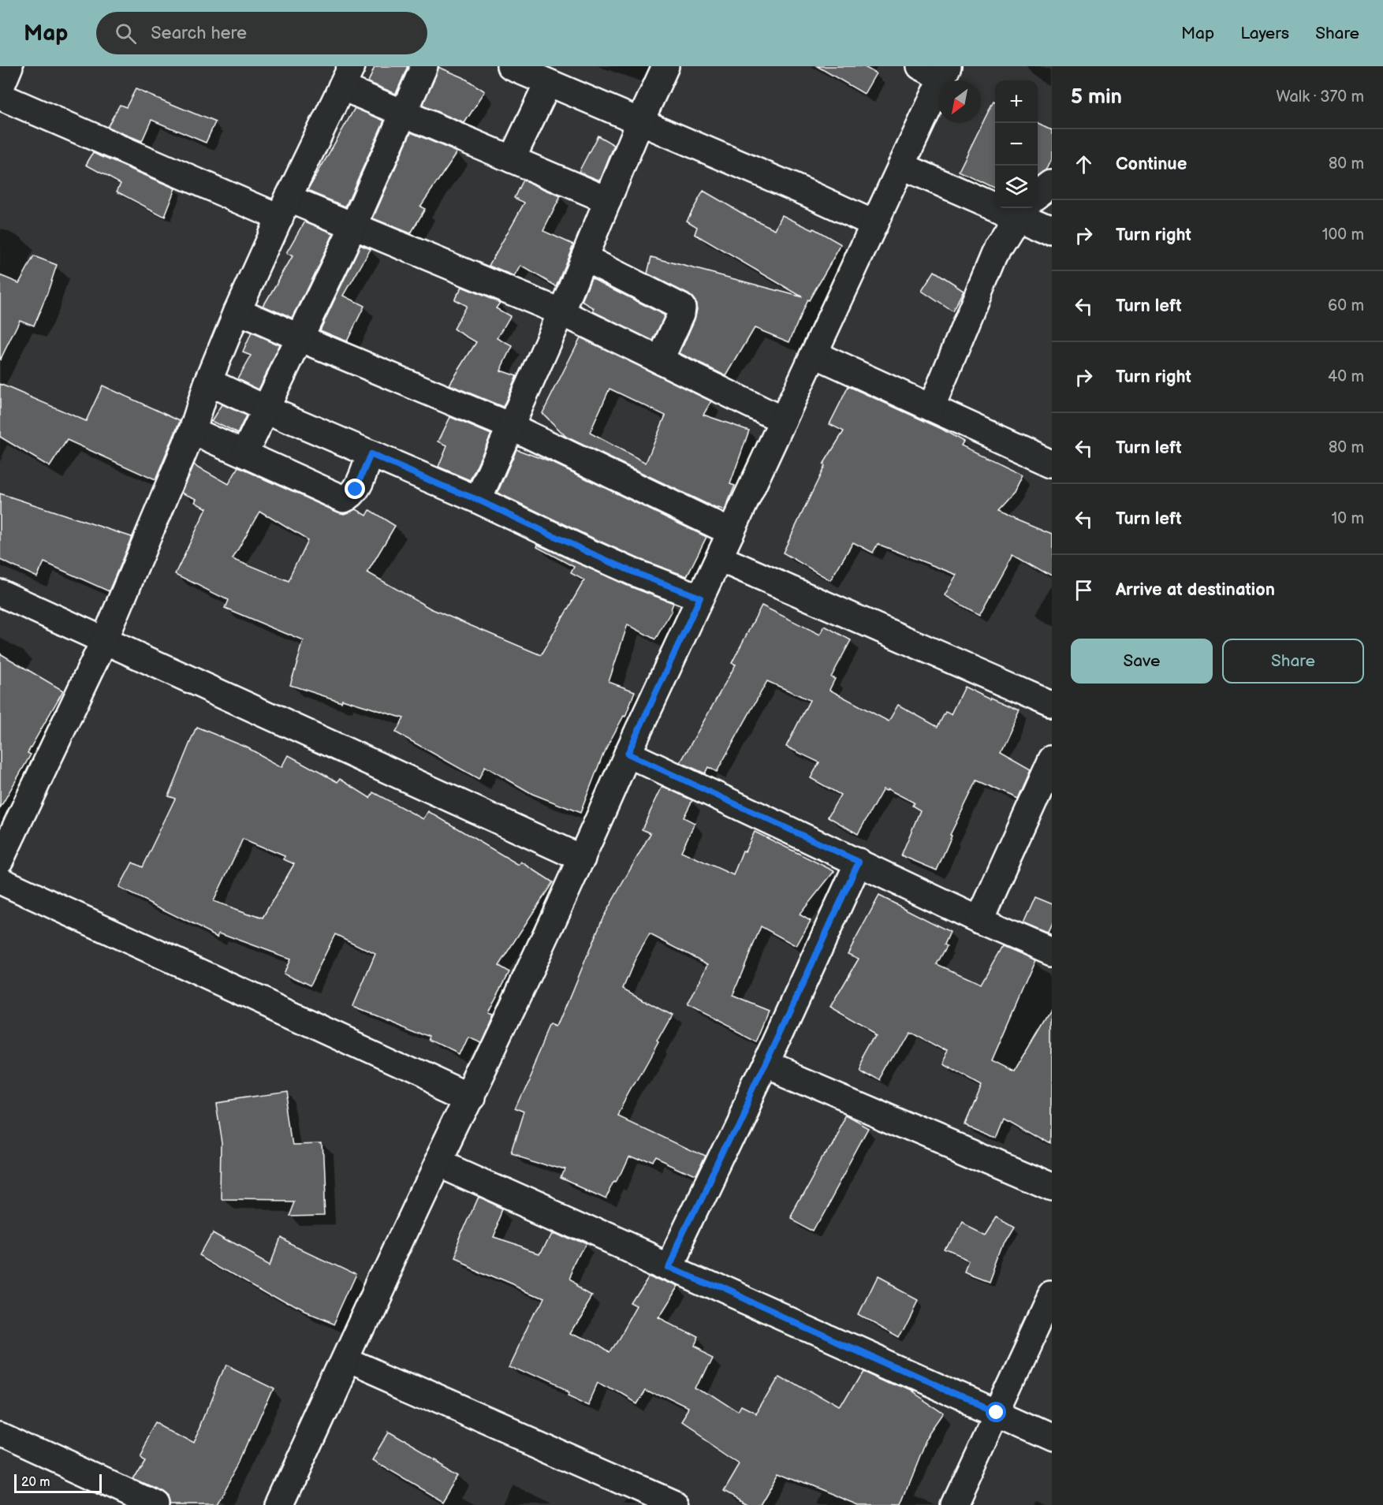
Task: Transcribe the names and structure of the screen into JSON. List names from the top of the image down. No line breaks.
{"scale_bar":"20 m","north":"bottom left","page":{"header":"Map","search":"Search here","nav":["Map","Layers","Share"],"heading":["5 min","Walk · 370 m"],"map_buttons":["+","−"],"list":[["Continue","80 m"],["Turn right","100 m"],["Turn left","60 m"],["Turn right","40 m"],["Turn left","80 m"],["Turn left","10 m"],"Arrive at destination"],"buttons":["Save","Share"],"scale":"20 m"}}
